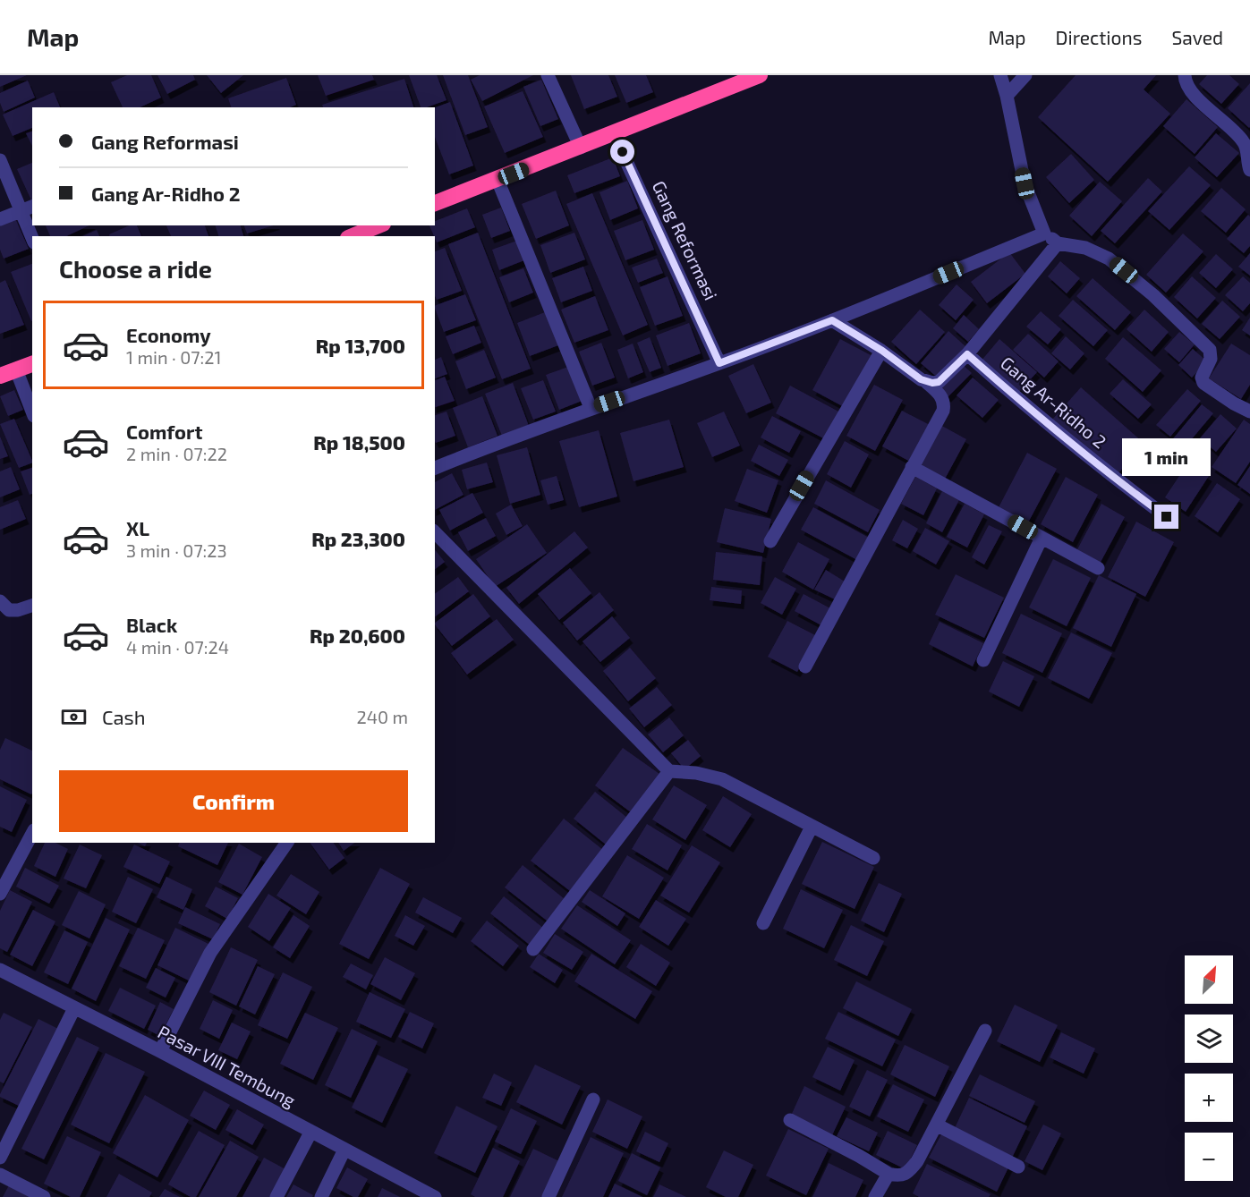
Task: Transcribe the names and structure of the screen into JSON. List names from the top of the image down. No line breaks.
{"streets":{"street":["Gang Reformasi","Gang Ar-Ridho 2","Pasar VIII Tembung"]},"north":"top right","page":{"header":"Map","nav":["Map","Directions","Saved"],"banner":["Gang Reformasi","Gang Ar-Ridho 2"],"heading":"Choose a ride","list":[{"name":"Economy","note":"1 min · 07:21","value":"Rp 13,700"},{"name":"Comfort","note":"2 min · 07:22","value":"Rp 18,500"},{"name":"XL","note":"3 min · 07:23","value":"Rp 23,300"},{"name":"Black","note":"4 min · 07:24","value":"Rp 20,600"}],"bubble":"1 min","pay":["Cash","240 m"],"buttons":"Confirm","map_buttons":["+","−"]}}
